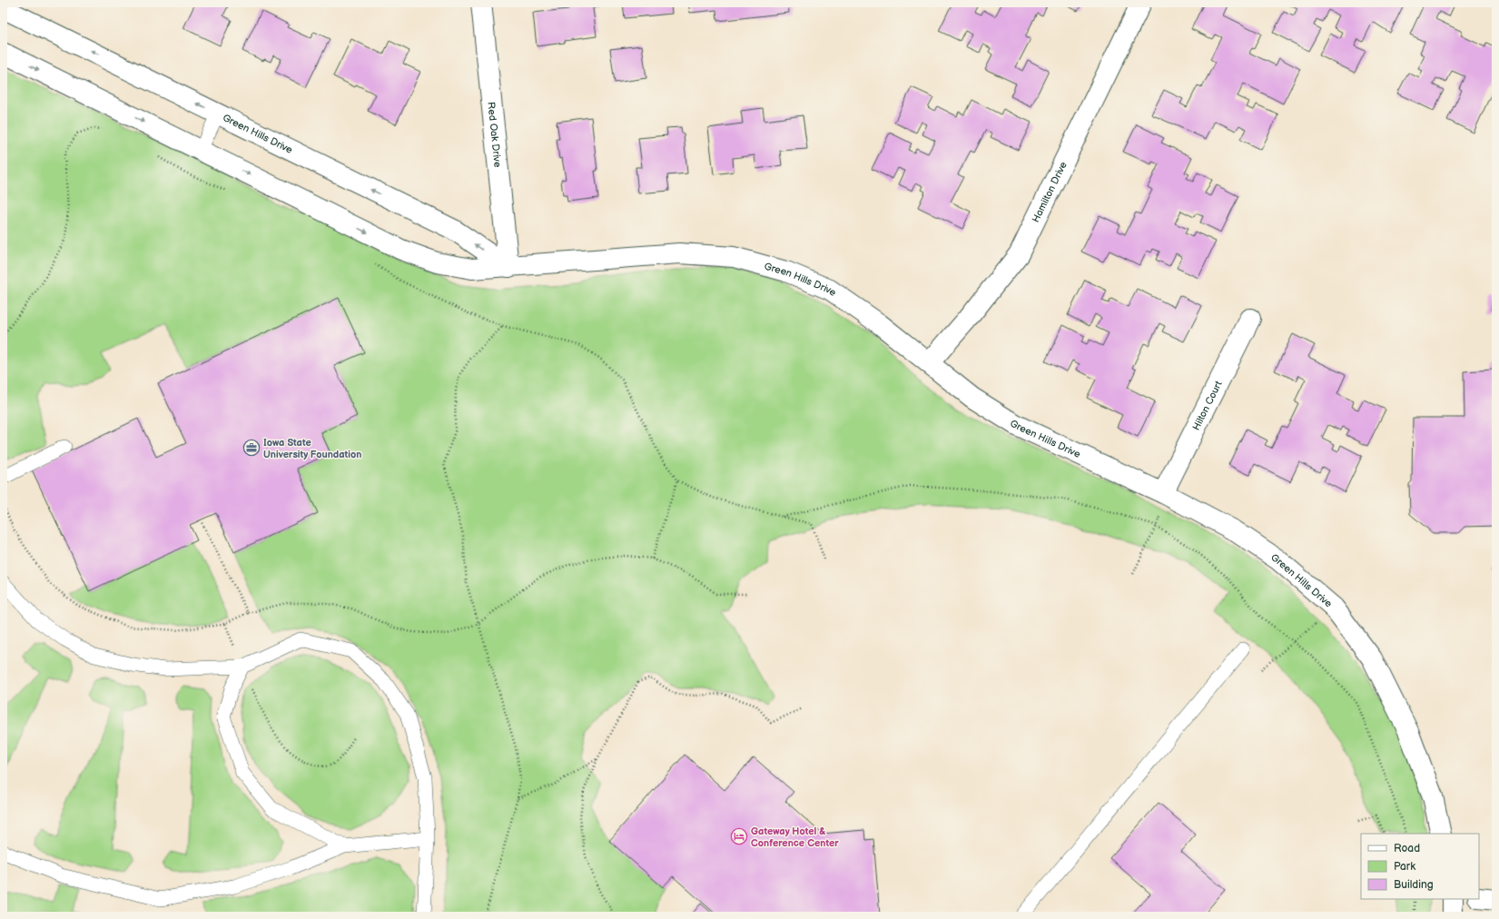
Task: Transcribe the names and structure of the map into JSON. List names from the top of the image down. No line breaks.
{"streets":{"street":["Green Hills Drive","Red Oak Drive","Hamilton Drive","Hilton Court"]},"crossings":[["Green Hills Drive","Red Oak Drive"],["Green Hills Drive","Hamilton Drive"],["Green Hills Drive","Hilton Court"]],"places":{"office":["Iowa State University Foundation"],"hotel":["Gateway Hotel & Conference Center"]},"legend":["Road","Park","Building"]}
